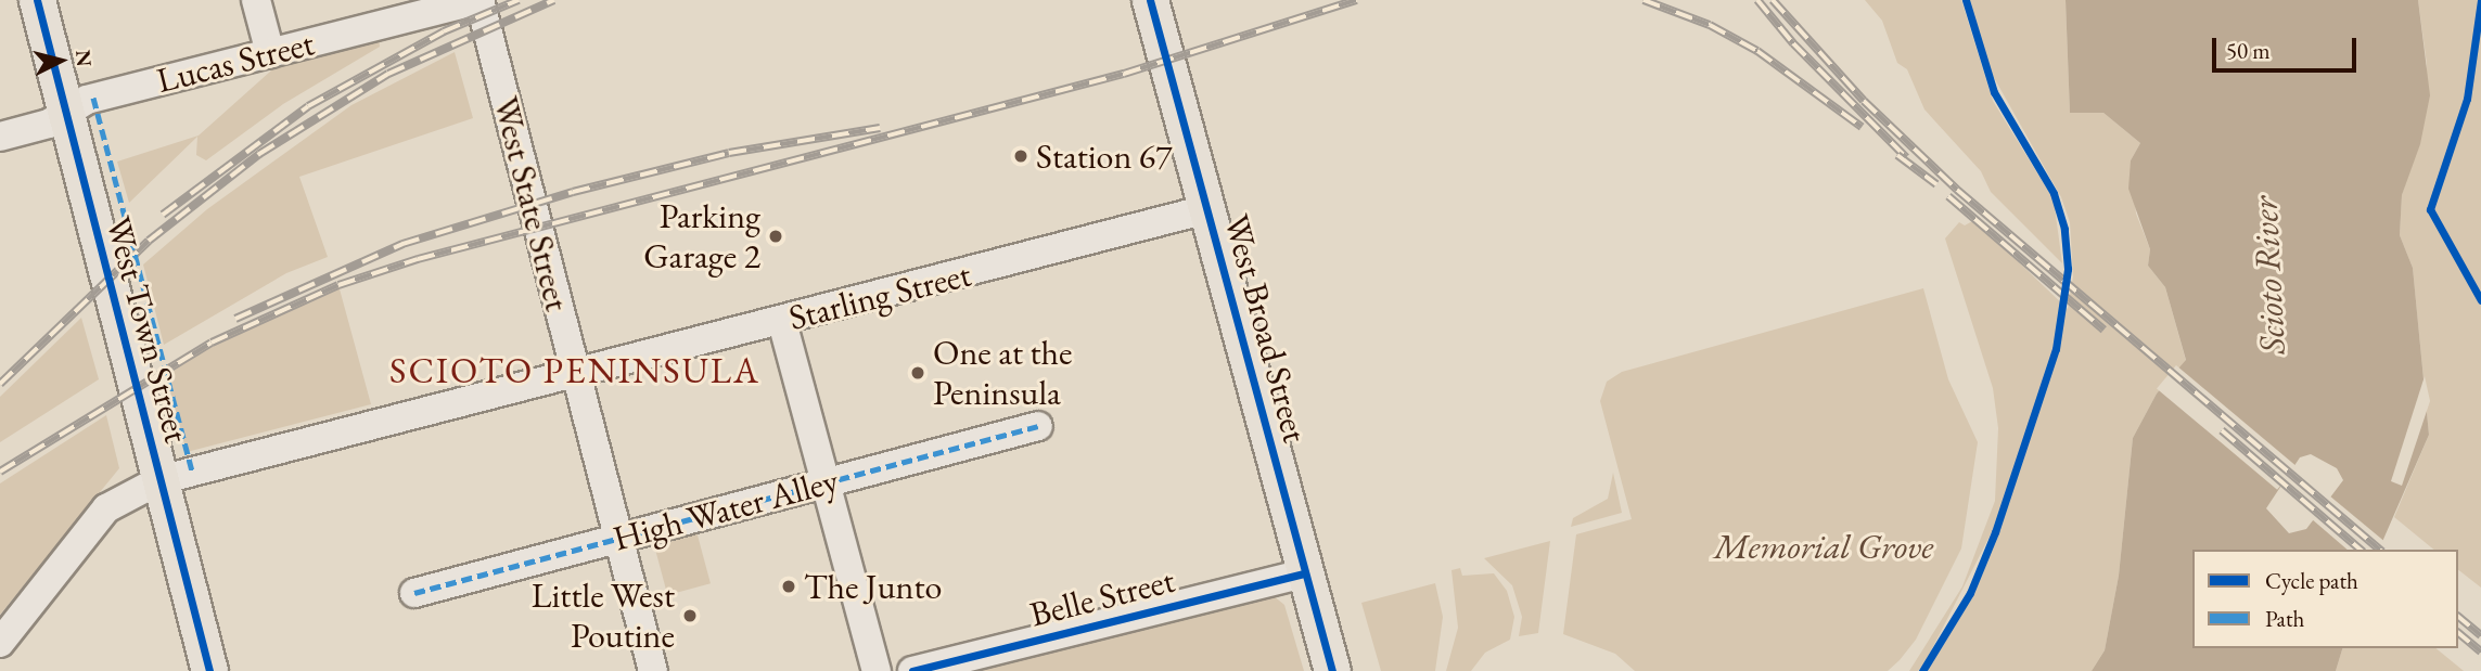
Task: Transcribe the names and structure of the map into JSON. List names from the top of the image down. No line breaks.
{"streets":{"main road":["West Broad Street","West Town Street"],"street":["Lucas Street","West State Street","Starling Street","High Water Alley","Belle Street"]},"crossings":[["Lucas Street","West State Street"],["Lucas Street","West Town Street"],["West State Street","Starling Street"],["West State Street","High Water Alley"],["Starling Street","West Broad Street"],["Starling Street","West Town Street"],["West Broad Street","Belle Street"]],"districts":["SCIOTO PENINSULA"],"water":["Scioto River"],"parks":["Memorial Grove"],"places":["Station 67","Parking Garage 2","One at the Peninsula","The Junto","Little West Poutine"],"legend":["Cycle path","Path"],"scale_bar":"50 m","north":"right"}
